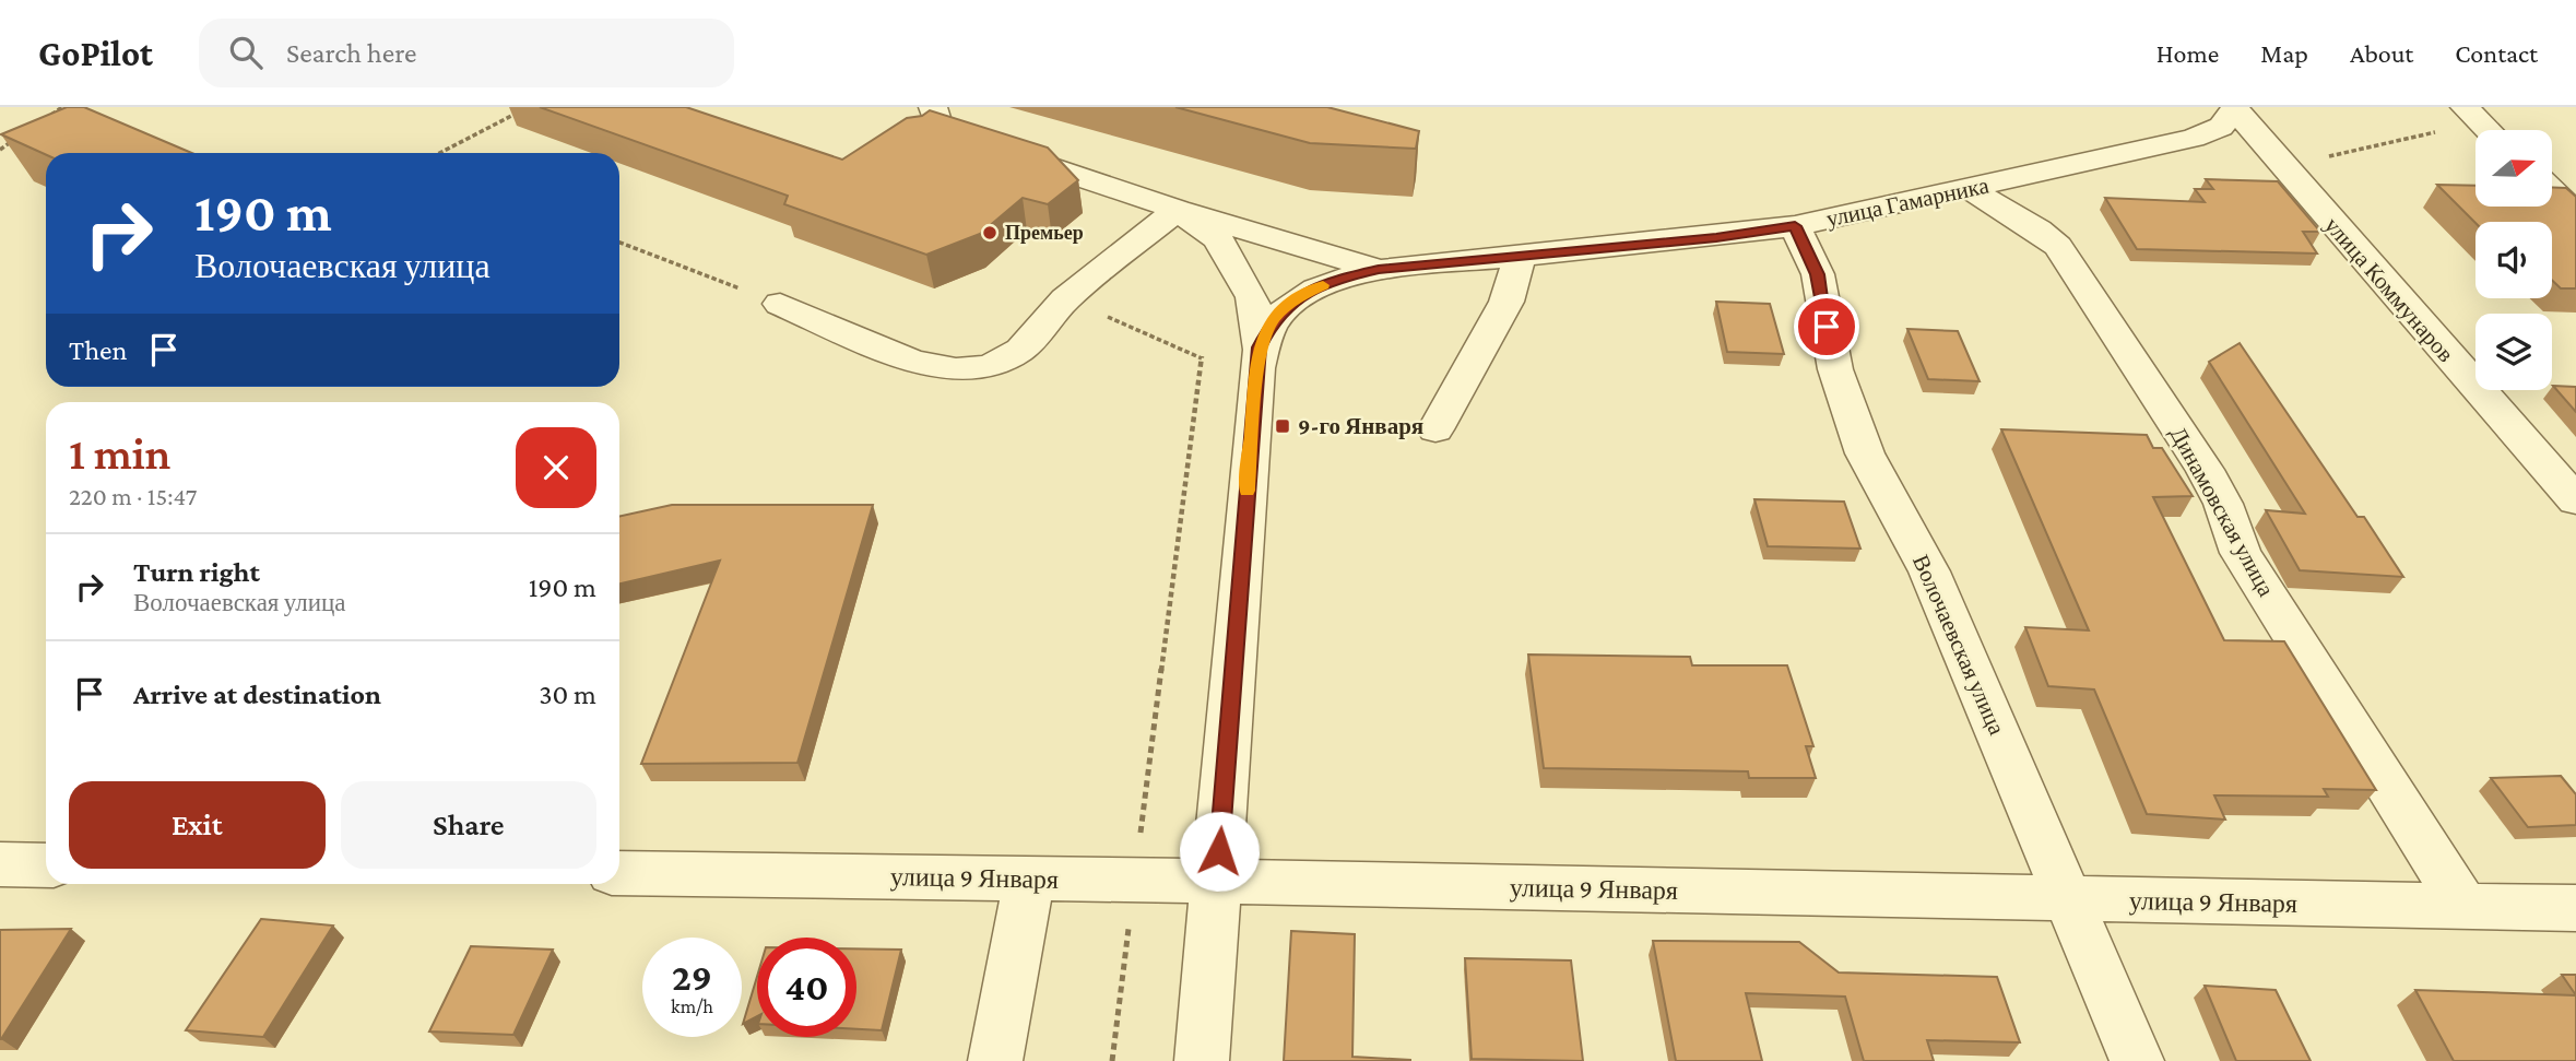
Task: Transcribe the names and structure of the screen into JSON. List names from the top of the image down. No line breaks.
{"streets":{"street":["улица Гамарника","улица Коммунаров","Динамовская улица","Волочаевская улица","улица 9 Января"]},"crossings":[["улица Гамарника","улица Коммунаров"],["улица Гамарника","Динамовская улица"],["улица Гамарника","Волочаевская улица"],["улица Гамарника","улица 9 Января"],["Динамовская улица","улица 9 Января"],["Волочаевская улица","улица 9 Января"]],"places":{"other":["Премьер"],"transit":["9-го Января"]},"north":"right","page":{"header":"GoPilot","search":"Search here","nav":["Home","Map","About","Contact"],"turn":["190 m","Волочаевская улица"],"then":"Then","heading":["1 min","220 m · 15:47"],"list":[{"name":"Turn right","note":"Волочаевская улица","value":"190 m"},{"name":"Arrive at destination","value":"30 m"}],"buttons":["Exit","Share"],"speed":"29 km/h","limit":"40"}}
